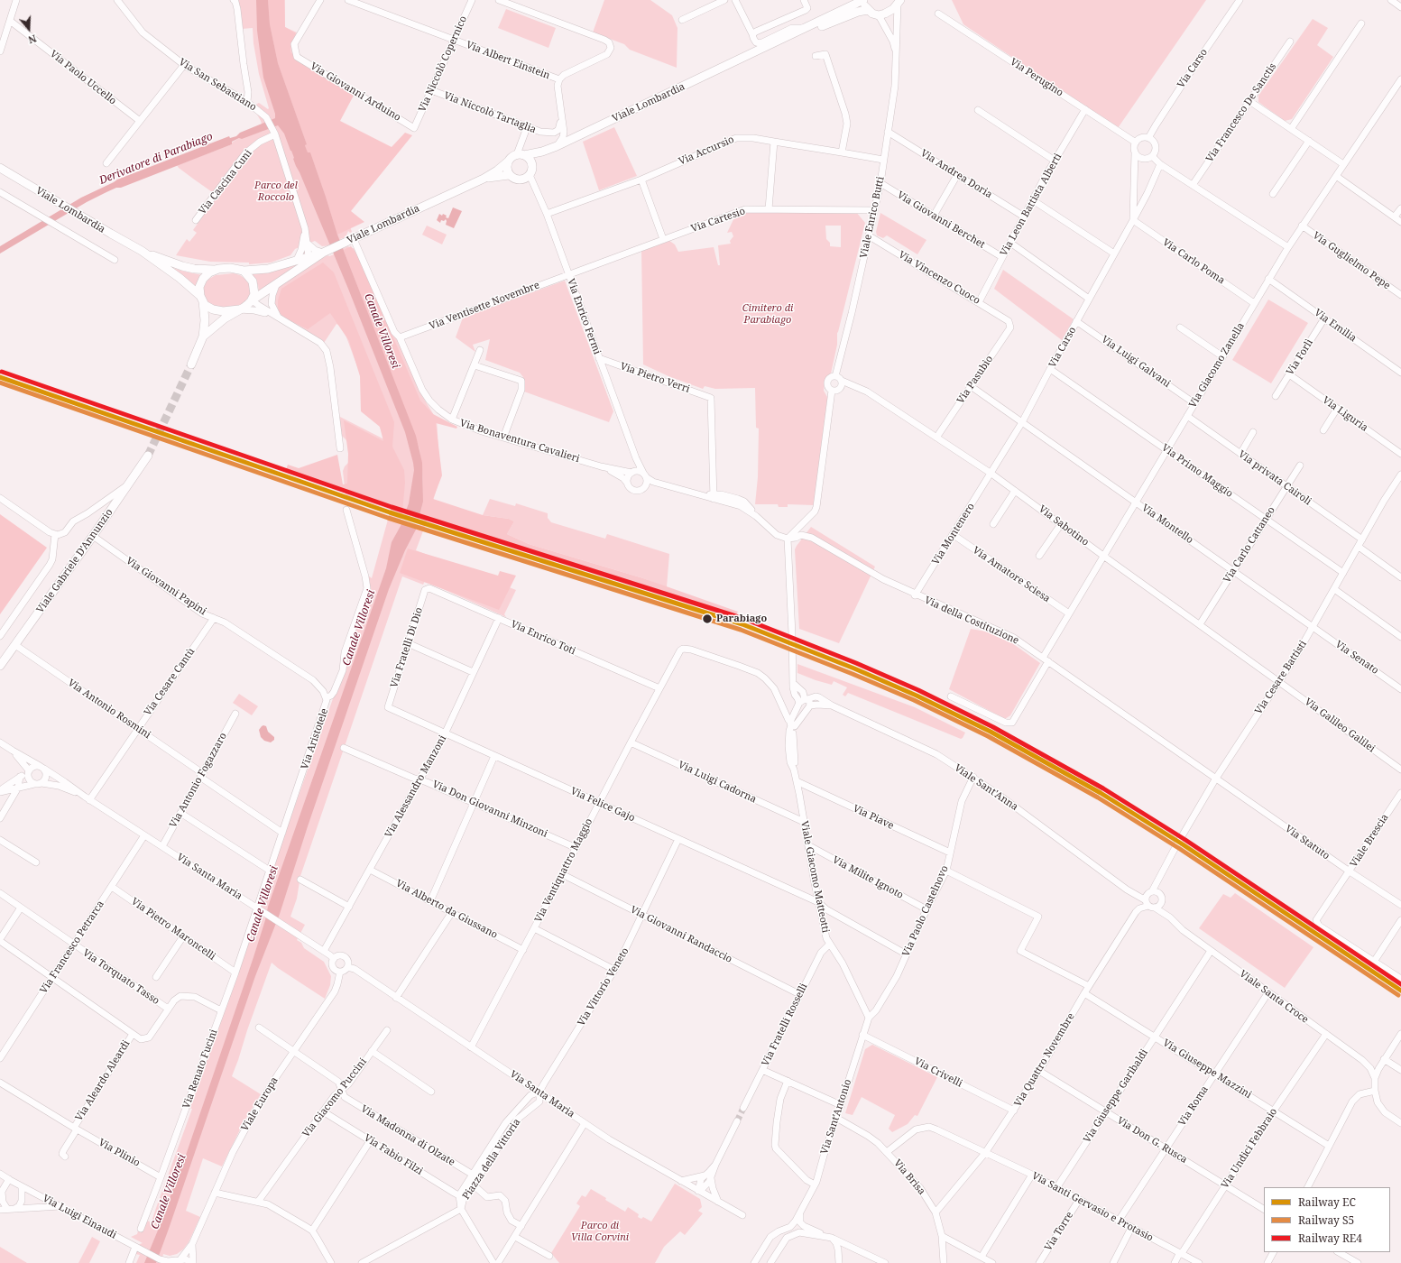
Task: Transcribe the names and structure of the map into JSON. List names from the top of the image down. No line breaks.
{"streets":{"main road":["Viale Lombardia","Viale Gabriele D'Annunzio"],"street":["Via Albert Einstein","Via Niccolò Copernico","Via Carso","Via Paolo Uccello","Via Perugino","Via San Sebastiano","Via Giovanni Arduino","Via Niccolò Tartaglia","Via Francesco De Sanctis","Via Accursio","Via Andrea Doria","Via Cascina Cuni","Via Leon Battista Alberti","Viale Enrico Butti","Via Cartesio","Via Giovanni Berchet","Via Guglielmo Pepe","Via Carlo Poma","Via Vincenzo Cuoco","Via Ventisette Novembre","Via Enrico Fermi","Via Emilia","Via Forlì","Via Luigi Galvani","Via Giacomo Zanella","Via Pietro Verri","Via Pasubio","Via Liguria","Via Bonaventura Cavalieri","Via Primo Maggio","Via privata Cairoli","Via Montello","Via Sabotino","Via Montenero","Via Carlo Cattaneo","Via Amatore Sciesa","Via Giovanni Papini","Via della Costituzione","Via Enrico Toti","Via Fratelli Di Dio","Via Senato","Via Cesare Battisti","Via Cesare Cantù","Via Antonio Rosmini","Via Galileo Galilei","Via Aristotele","Via Antonio Fogazzaro","Via Luigi Cadorna","Via Alessandro Manzoni","Viale Sant'Anna","Via Felice Gajo","Via Don Giovanni Minzoni","Via Piave","Viale Brescia","Via Statuto","Via Ventiquattro Maggio","Via Santa Maria","Viale Giacomo Matteotti","Via Milite Ignoto","Via Alberto da Giussano","Via Paolo Castelnovo","Via Pietro Maroncelli","Via Giovanni Randaccio","Via Francesco Petrarca","Via Torquato Tasso","Via Vittorio Veneto","Viale Santa Croce","Via Fratelli Rosselli","Via Quattro Novembre","Via Renato Fucini","Via Giuseppe Mazzini","Via Crivelli","Via Aleardo Aleardi","Via Giuseppe Garibaldi","Via Giacomo Puccini","Viale Europa","Via Roma","Via Sant'Antonio","Via Madonna di Olzate","Via Don G. Rusca","Via Undici Febbraio","Via Plinio","Via Fabio Filzi","Piazza della Vittoria","Via Brisa","Via Santi Gervasio e Protasio","Via Luigi Einaudi","Via Torre"]},"crossings":[["Via Albert Einstein","Via Niccolò Copernico"],["Via Albert Einstein","Via Niccolò Tartaglia"],["Via Niccolò Copernico","Via Giovanni Arduino"],["Via Niccolò Copernico","Via Niccolò Tartaglia"],["Via Carso","Via Perugino"],["Via Carso","Via Carlo Poma"],["Via Carso","Via Luigi Galvani"],["Via Carso","Via Primo Maggio"],["Via Carso","Via Montello"],["Via Carso","Via Sabotino"],["Via Carso","Via Montenero"],["Via Perugino","Via Leon Battista Alberti"],["Via San Sebastiano","Viale Lombardia"],["Via San Sebastiano","Via Cascina Cuni"],["Viale Lombardia","Via Enrico Fermi"],["Viale Lombardia","Via Bonaventura Cavalieri"],["Via Accursio","Viale Enrico Butti"],["Via Accursio","Via Enrico Fermi"],["Via Andrea Doria","Via Leon Battista Alberti"],["Via Andrea Doria","Viale Enrico Butti"],["Via Leon Battista Alberti","Via Giovanni Berchet"],["Via Leon Battista Alberti","Via Vincenzo Cuoco"],["Viale Enrico Butti","Via Cartesio"],["Viale Enrico Butti","Via Giovanni Berchet"],["Viale Enrico Butti","Via Vincenzo Cuoco"],["Viale Enrico Butti","Via Sabotino"],["Via Cartesio","Via Ventisette Novembre"],["Via Cartesio","Via Enrico Fermi"],["Via Guglielmo Pepe","Via Giacomo Zanella"],["Via Carlo Poma","Via Giacomo Zanella"],["Via Vincenzo Cuoco","Via Pasubio"],["Via Ventisette Novembre","Via Enrico Fermi"],["Via Ventisette Novembre","Via Bonaventura Cavalieri"],["Via Enrico Fermi","Via Pietro Verri"],["Via Enrico Fermi","Via Bonaventura Cavalieri"],["Via Emilia","Via Forlì"],["Via Emilia","Via Giacomo Zanella"],["Via Forlì","Via Liguria"],["Via Luigi Galvani","Via Giacomo Zanella"],["Via Giacomo Zanella","Via Primo Maggio"],["Via Giacomo Zanella","Via privata Cairoli"],["Via Giacomo Zanella","Via Montello"],["Via Giacomo Zanella","Via Sabotino"],["Via Giacomo Zanella","Via Amatore Sciesa"],["Via Giacomo Zanella","Via della Costituzione"],["Via Pietro Verri","Via Bonaventura Cavalieri"],["Via Pasubio","Via Montello"],["Via Pasubio","Via Sabotino"],["Via Bonaventura Cavalieri","Via della Costituzione"],["Via Primo Maggio","Via Carlo Cattaneo"],["Via Primo Maggio","Via Cesare Battisti"],["Via privata Cairoli","Via Carlo Cattaneo"],["Via privata Cairoli","Via Cesare Battisti"],["Via Montello","Via Carlo Cattaneo"],["Via Montello","Via Senato"],["Via Montello","Via Cesare Battisti"],["Via Sabotino","Via Montenero"],["Via Sabotino","Via Carlo Cattaneo"],["Via Sabotino","Via Cesare Battisti"],["Via Sabotino","Via Galileo Galilei"],["Via Montenero","Via Amatore Sciesa"],["Via Montenero","Via della Costituzione"],["Viale Gabriele D'Annunzio","Via Giovanni Papini"],["Viale Gabriele D'Annunzio","Via Antonio Rosmini"],["Via Giovanni Papini","Via Cesare Cantù"],["Via Giovanni Papini","Via Aristotele"],["Via della Costituzione","Via Cesare Battisti"],["Via della Costituzione","Via Statuto"],["Via Enrico Toti","Via Fratelli Di Dio"],["Via Enrico Toti","Via Alessandro Manzoni"],["Via Enrico Toti","Via Ventiquattro Maggio"],["Via Fratelli Di Dio","Via Felice Gajo"],["Via Senato","Via Cesare Battisti"],["Via Cesare Battisti","Via Galileo Galilei"],["Via Cesare Battisti","Viale Sant'Anna"],["Via Cesare Battisti","Via Statuto"],["Via Cesare Battisti","Viale Santa Croce"],["Via Cesare Battisti","Via Quattro Novembre"],["Via Cesare Cantù","Via Antonio Rosmini"],["Via Cesare Cantù","Via Santa Maria"],["Via Antonio Rosmini","Via Aristotele"],["Via Antonio Rosmini","Via Antonio Fogazzaro"],["Via Aristotele","Via Santa Maria"],["Via Aristotele","Via Renato Fucini"],["Via Antonio Fogazzaro","Via Santa Maria"],["Via Luigi Cadorna","Via Ventiquattro Maggio"],["Via Luigi Cadorna","Viale Giacomo Matteotti"],["Via Alessandro Manzoni","Via Felice Gajo"],["Via Alessandro Manzoni","Via Don Giovanni Minzoni"],["Via Alessandro Manzoni","Via Santa Maria"],["Via Alessandro Manzoni","Via Alberto da Giussano"],["Viale Sant'Anna","Viale Giacomo Matteotti"],["Viale Sant'Anna","Via Paolo Castelnovo"],["Viale Sant'Anna","Viale Santa Croce"],["Viale Sant'Anna","Via Quattro Novembre"],["Via Felice Gajo","Via Ventiquattro Maggio"],["Via Felice Gajo","Viale Giacomo Matteotti"],["Via Felice Gajo","Via Paolo Castelnovo"],["Via Felice Gajo","Via Vittorio Veneto"],["Via Don Giovanni Minzoni","Via Ventiquattro Maggio"],["Via Piave","Viale Giacomo Matteotti"],["Via Piave","Via Paolo Castelnovo"],["Viale Brescia","Via Statuto"],["Via Ventiquattro Maggio","Via Santa Maria"],["Via Ventiquattro Maggio","Viale Giacomo Matteotti"],["Via Ventiquattro Maggio","Via Alberto da Giussano"],["Via Ventiquattro Maggio","Via Giovanni Randaccio"],["Via Santa Maria","Via Francesco Petrarca"],["Via Santa Maria","Via Vittorio Veneto"],["Via Santa Maria","Via Renato Fucini"],["Via Santa Maria","Viale Europa"],["Via Santa Maria","Piazza della Vittoria"],["Viale Giacomo Matteotti","Via Milite Ignoto"],["Viale Giacomo Matteotti","Via Paolo Castelnovo"],["Viale Giacomo Matteotti","Via Fratelli Rosselli"],["Viale Giacomo Matteotti","Via Sant'Antonio"],["Via Milite Ignoto","Via Paolo Castelnovo"],["Via Paolo Castelnovo","Via Sant'Antonio"],["Via Pietro Maroncelli","Via Francesco Petrarca"],["Via Pietro Maroncelli","Via Renato Fucini"],["Via Giovanni Randaccio","Via Vittorio Veneto"],["Via Giovanni Randaccio","Via Fratelli Rosselli"],["Via Francesco Petrarca","Via Torquato Tasso"],["Via Torquato Tasso","Via Renato Fucini"],["Via Torquato Tasso","Via Aleardo Aleardi"],["Via Vittorio Veneto","Piazza della Vittoria"],["Viale Santa Croce","Via Quattro Novembre"],["Viale Santa Croce","Via Giuseppe Garibaldi"],["Viale Santa Croce","Via Roma"],["Viale Santa Croce","Via Undici Febbraio"],["Via Quattro Novembre","Via Giuseppe Mazzini"],["Via Quattro Novembre","Via Crivelli"],["Via Quattro Novembre","Via Don G. Rusca"],["Via Quattro Novembre","Via Brisa"],["Via Quattro Novembre","Via Santi Gervasio e Protasio"],["Via Renato Fucini","Via Plinio"],["Via Giuseppe Mazzini","Via Giuseppe Garibaldi"],["Via Giuseppe Mazzini","Via Roma"],["Via Giuseppe Mazzini","Via Undici Febbraio"],["Via Crivelli","Via Sant'Antonio"],["Via Aleardo Aleardi","Via Plinio"],["Via Giuseppe Garibaldi","Via Don G. Rusca"],["Via Giuseppe Garibaldi","Via Santi Gervasio e Protasio"],["Via Giacomo Puccini","Via Madonna di Olzate"],["Via Giacomo Puccini","Via Fabio Filzi"],["Viale Europa","Via Madonna di Olzate"],["Viale Europa","Via Luigi Einaudi"],["Via Roma","Via Don G. Rusca"],["Via Roma","Via Santi Gervasio e Protasio"],["Via Sant'Antonio","Via Brisa"],["Via Madonna di Olzate","Piazza della Vittoria"],["Via Don G. Rusca","Via Undici Febbraio"],["Via Undici Febbraio","Via Santi Gervasio e Protasio"],["Via Fabio Filzi","Piazza della Vittoria"],["Via Brisa","Via Santi Gervasio e Protasio"],["Via Santi Gervasio e Protasio","Via Torre"]],"water":["Derivatore di Parabiago","Canale Villoresi"],"parks":["Parco del Roccolo","Cimitero di Parabiago","Parco di Villa Corvini"],"places":["Parabiago"],"lines":["rail line RE4","rail line EC","rail line S5"],"legend":["Railway EC","Railway S5","Railway RE4"],"north":"bottom"}
